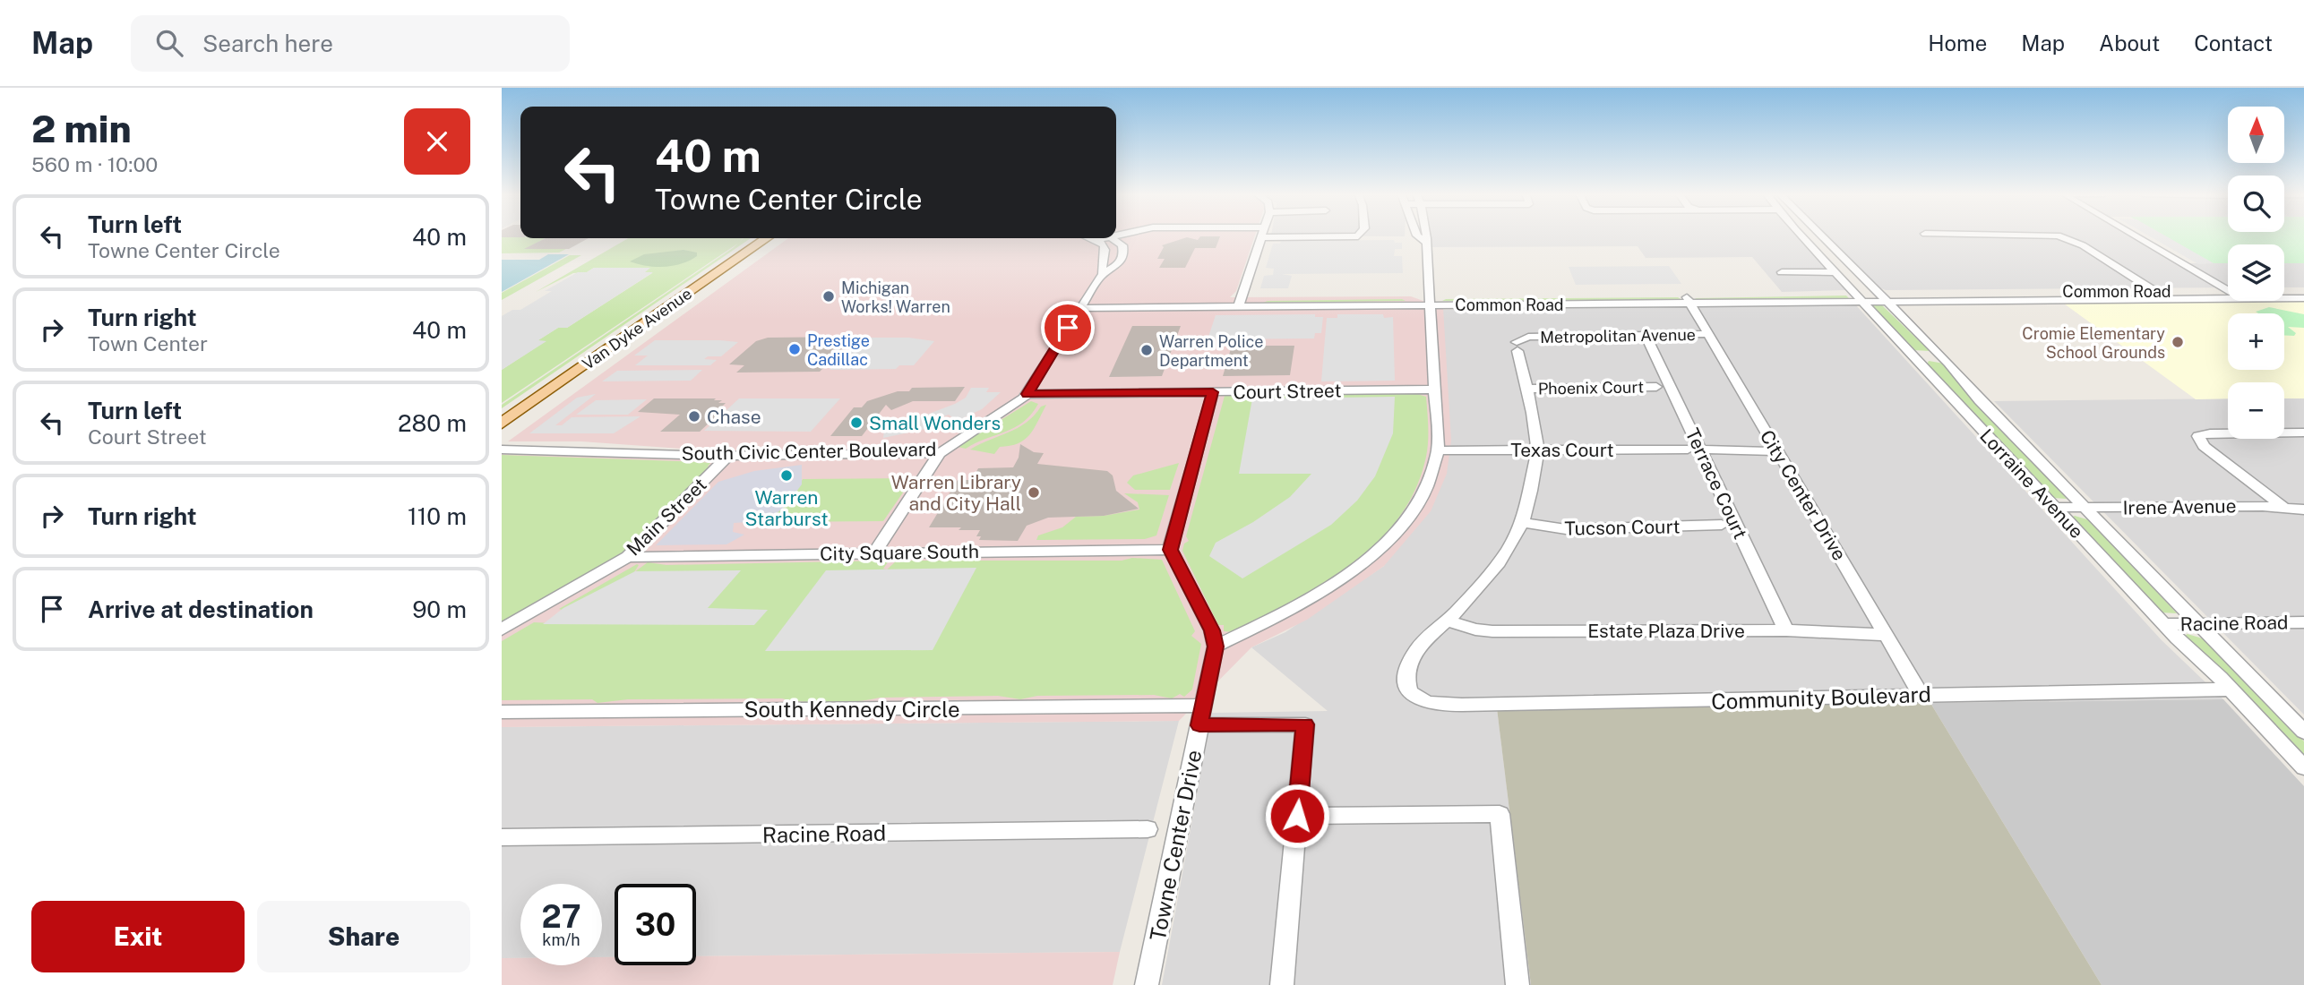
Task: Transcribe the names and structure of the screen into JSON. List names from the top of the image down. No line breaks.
{"streets":{"main road":["Van Dyke Avenue"],"street":["Common Road","Metropolitan Avenue","Phoenix Court","Court Street","Texas Court","South Civic Center Boulevard","Terrace Court","Lorraine Avenue","City Center Drive","Irene Avenue","Main Street","Tucson Court","City Square South","Racine Road","Estate Plaza Drive","Community Boulevard","South Kennedy Circle","Towne Center Drive"]},"crossings":[["Common Road","South Civic Center Boulevard"],["Common Road","Lorraine Avenue"],["Common Road","City Center Drive"],["Metropolitan Avenue","Phoenix Court"],["Metropolitan Avenue","Terrace Court"],["Metropolitan Avenue","City Center Drive"],["Court Street","South Civic Center Boulevard"],["Texas Court","Terrace Court"],["Texas Court","City Center Drive"],["South Civic Center Boulevard","Main Street"],["Terrace Court","Estate Plaza Drive"],["Lorraine Avenue","Irene Avenue"],["Lorraine Avenue","Racine Road"],["Lorraine Avenue","Community Boulevard"],["City Center Drive","Estate Plaza Drive"],["City Center Drive","Community Boulevard"],["Main Street","City Square South"],["Estate Plaza Drive","Community Boulevard"],["South Kennedy Circle","Towne Center Drive"]],"places":["Michigan Works! Warren","Cromie Elementary School Grounds","Prestige Cadillac","Warren Police Department","Chase","Small Wonders","Warren Starburst","Warren Library and City Hall"],"north":"top","page":{"header":"Map","search":"Search here","nav":["Home","Map","About","Contact"],"heading":["2 min","560 m · 10:00"],"map_buttons":["+","−"],"turn":["40 m","Towne Center Circle"],"list":[{"name":"Turn left","note":"Towne Center Circle","value":"40 m"},{"name":"Turn right","note":"Town Center","value":"40 m"},{"name":"Turn left","note":"Court Street","value":"280 m"},{"name":"Turn right","value":"110 m"},{"name":"Arrive at destination","value":"90 m"}],"speed":"27 km/h","limit":"30","buttons":["Exit","Share"]}}
